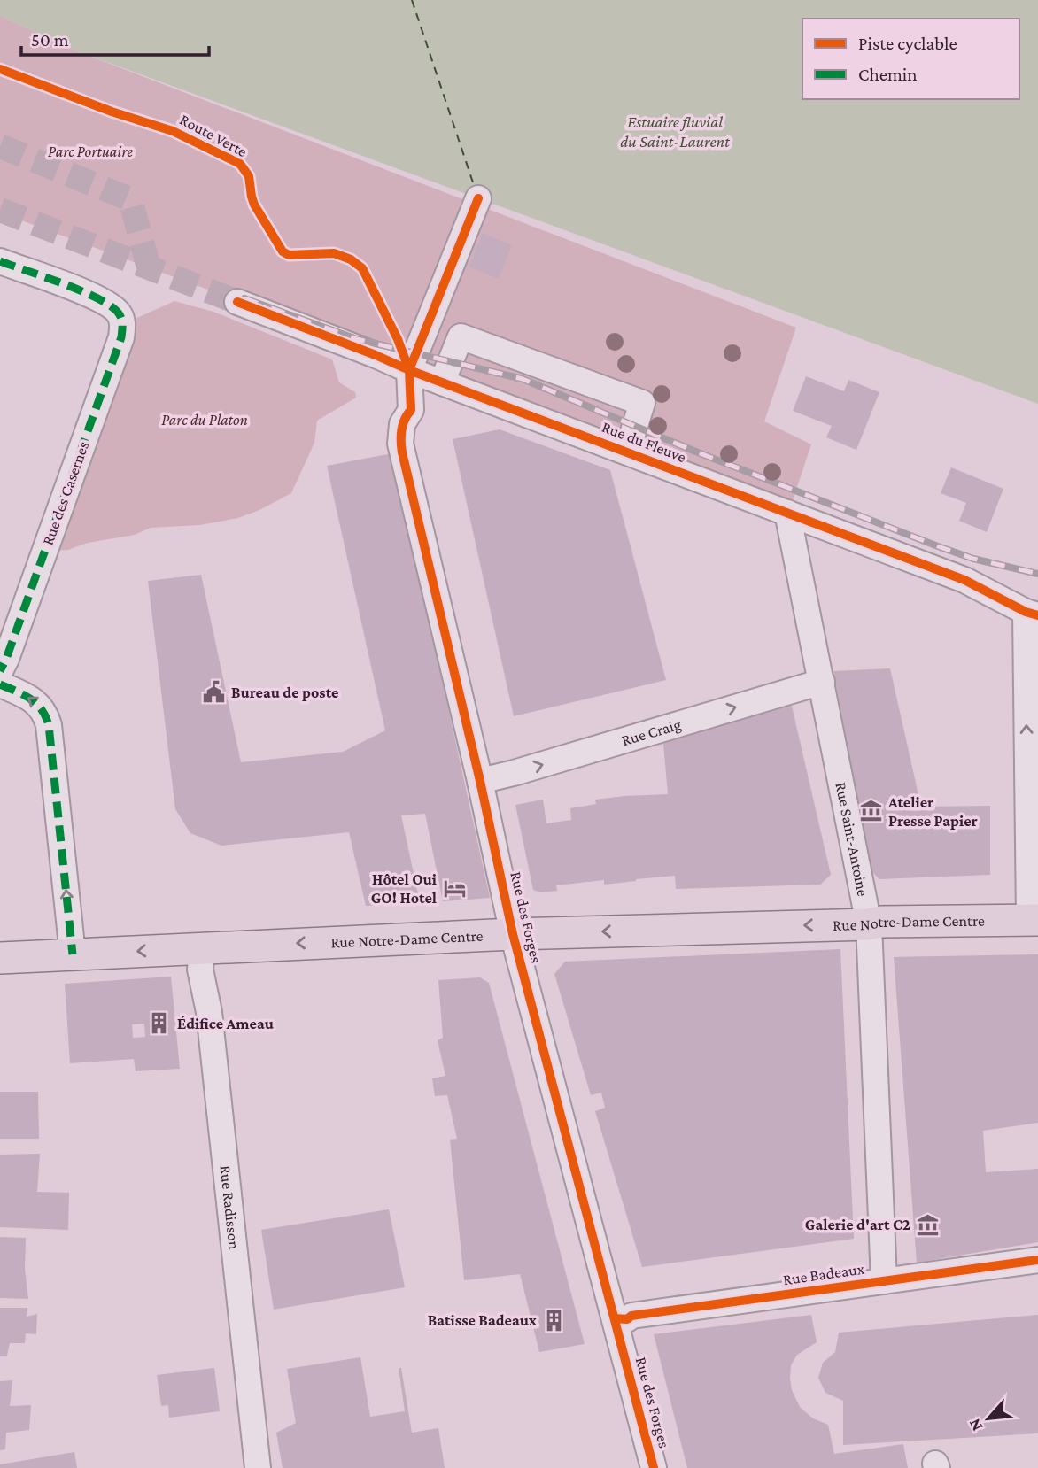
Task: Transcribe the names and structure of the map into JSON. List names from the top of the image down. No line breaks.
{"streets":{"main road":["Rue Notre-Dame Centre"],"street":["Rue du Fleuve","Rue des Casernes","Rue Craig","Rue Saint-Antoine","Rue des Forges","Rue Radisson","Rue Badeaux"],"cycle path":["Route Verte"]},"crossings":[["Rue du Fleuve","Rue Saint-Antoine"],["Rue du Fleuve","Rue des Forges"],["Rue Craig","Rue Saint-Antoine"],["Rue Craig","Rue des Forges"],["Rue Saint-Antoine","Rue Notre-Dame Centre"],["Rue Saint-Antoine","Rue Badeaux"],["Rue des Forges","Rue Notre-Dame Centre"],["Rue des Forges","Rue Badeaux"],["Rue Notre-Dame Centre","Rue Radisson"]],"one_way":["Rue Craig","Rue Notre-Dame Centre"],"water":["Estuaire fluvial du Saint-Laurent"],"parks":["Parc Portuaire","Parc du Platon"],"places":{"public building":["Bureau de poste"],"museum":["Atelier Presse Papier","Galerie d'art C2"],"hotel":["Hôtel Oui GO! Hotel"],"building":["Édifice Ameau","Batisse Badeaux"]},"legend":["Piste cyclable","Chemin"],"scale_bar":"50 m","north":"bottom left"}
